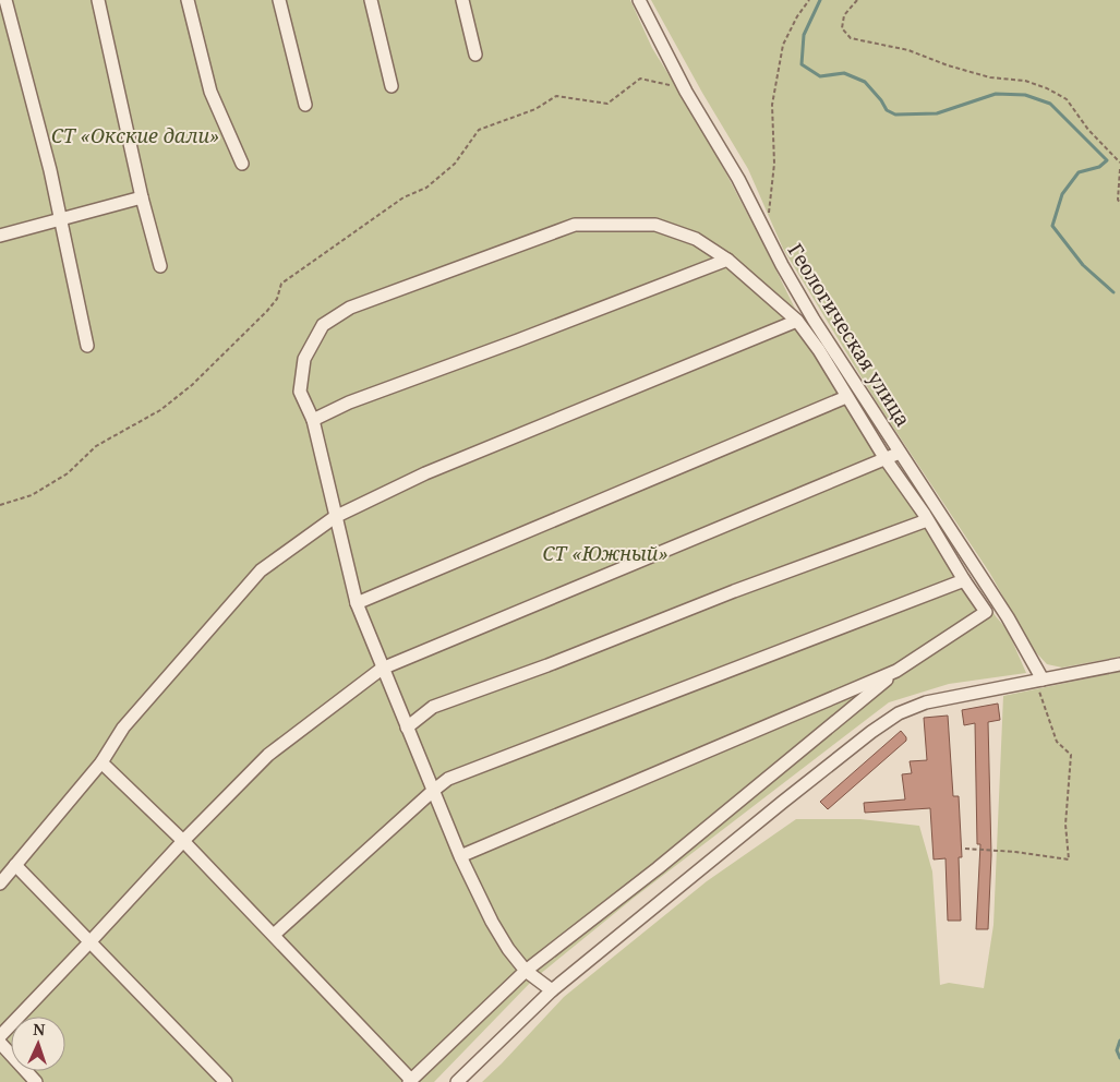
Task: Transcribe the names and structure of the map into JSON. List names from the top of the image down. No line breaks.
{"streets":{"street":["Геологическая улица"]},"parks":["СТ «Окские дали»","СТ «Южный»"],"north":"top"}
